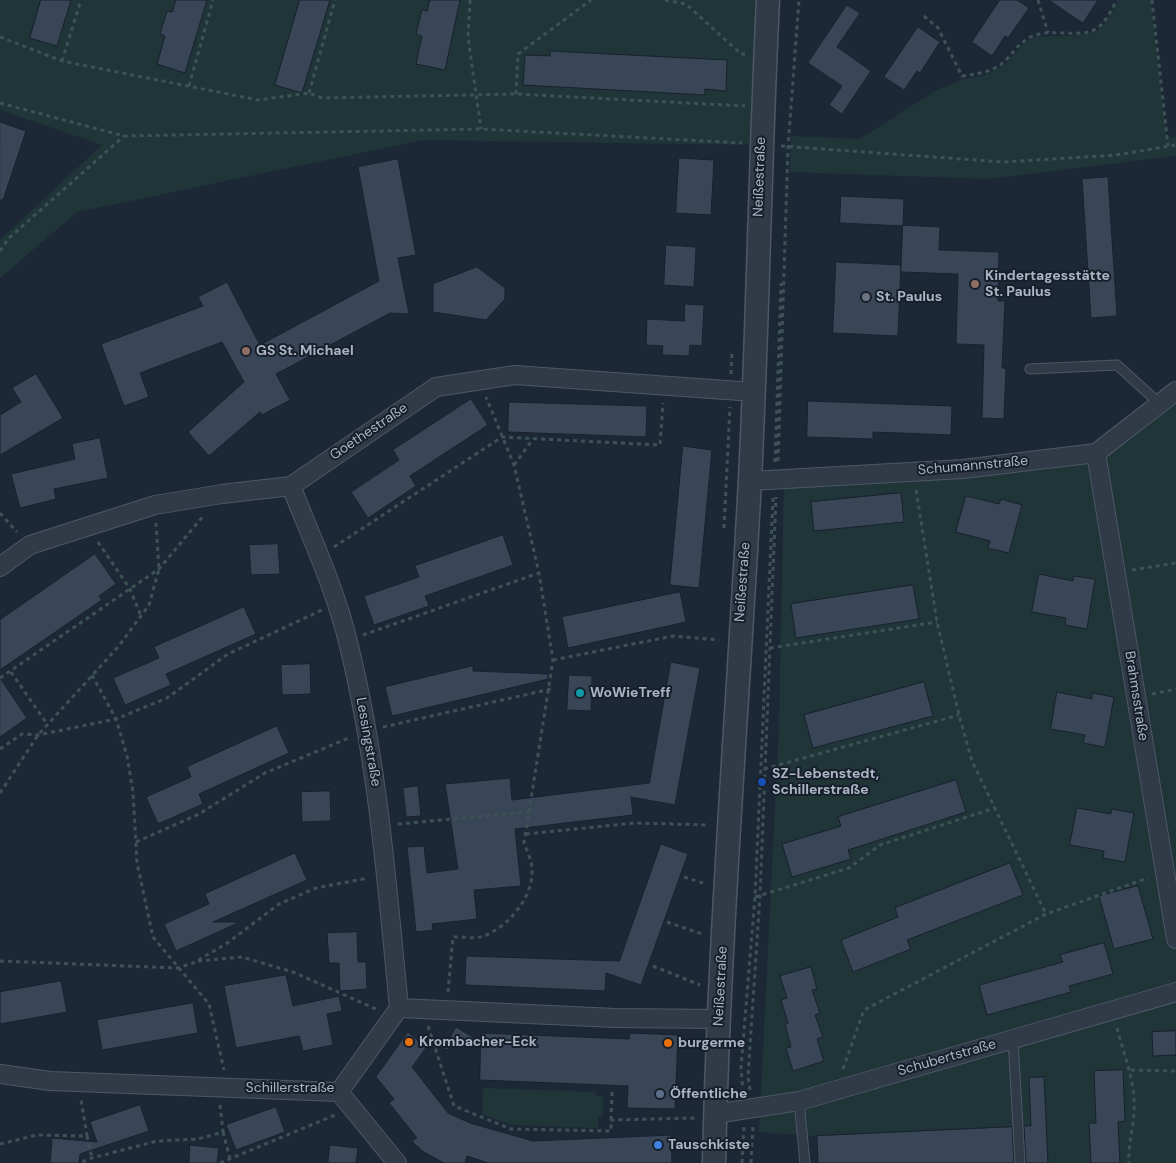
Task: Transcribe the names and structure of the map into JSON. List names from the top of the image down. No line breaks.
{"streets":{"street":["Neißestraße","Goethestraße","Schumannstraße","Brahmsstraße","Lessingstraße","Schubertstraße","Schillerstraße"]},"crossings":[["Neißestraße","Goethestraße"],["Neißestraße","Schumannstraße"],["Neißestraße","Schubertstraße"],["Goethestraße","Lessingstraße"],["Schumannstraße","Brahmsstraße"],["Lessingstraße","Schillerstraße"]],"places":["Kindertagesstätte St. Paulus","St. Paulus","GS St. Michael","WoWieTreff","SZ-Lebenstedt, Schillerstraße","Krombacher-Eck","burgerme","Öffentliche","Tauschkiste"]}
